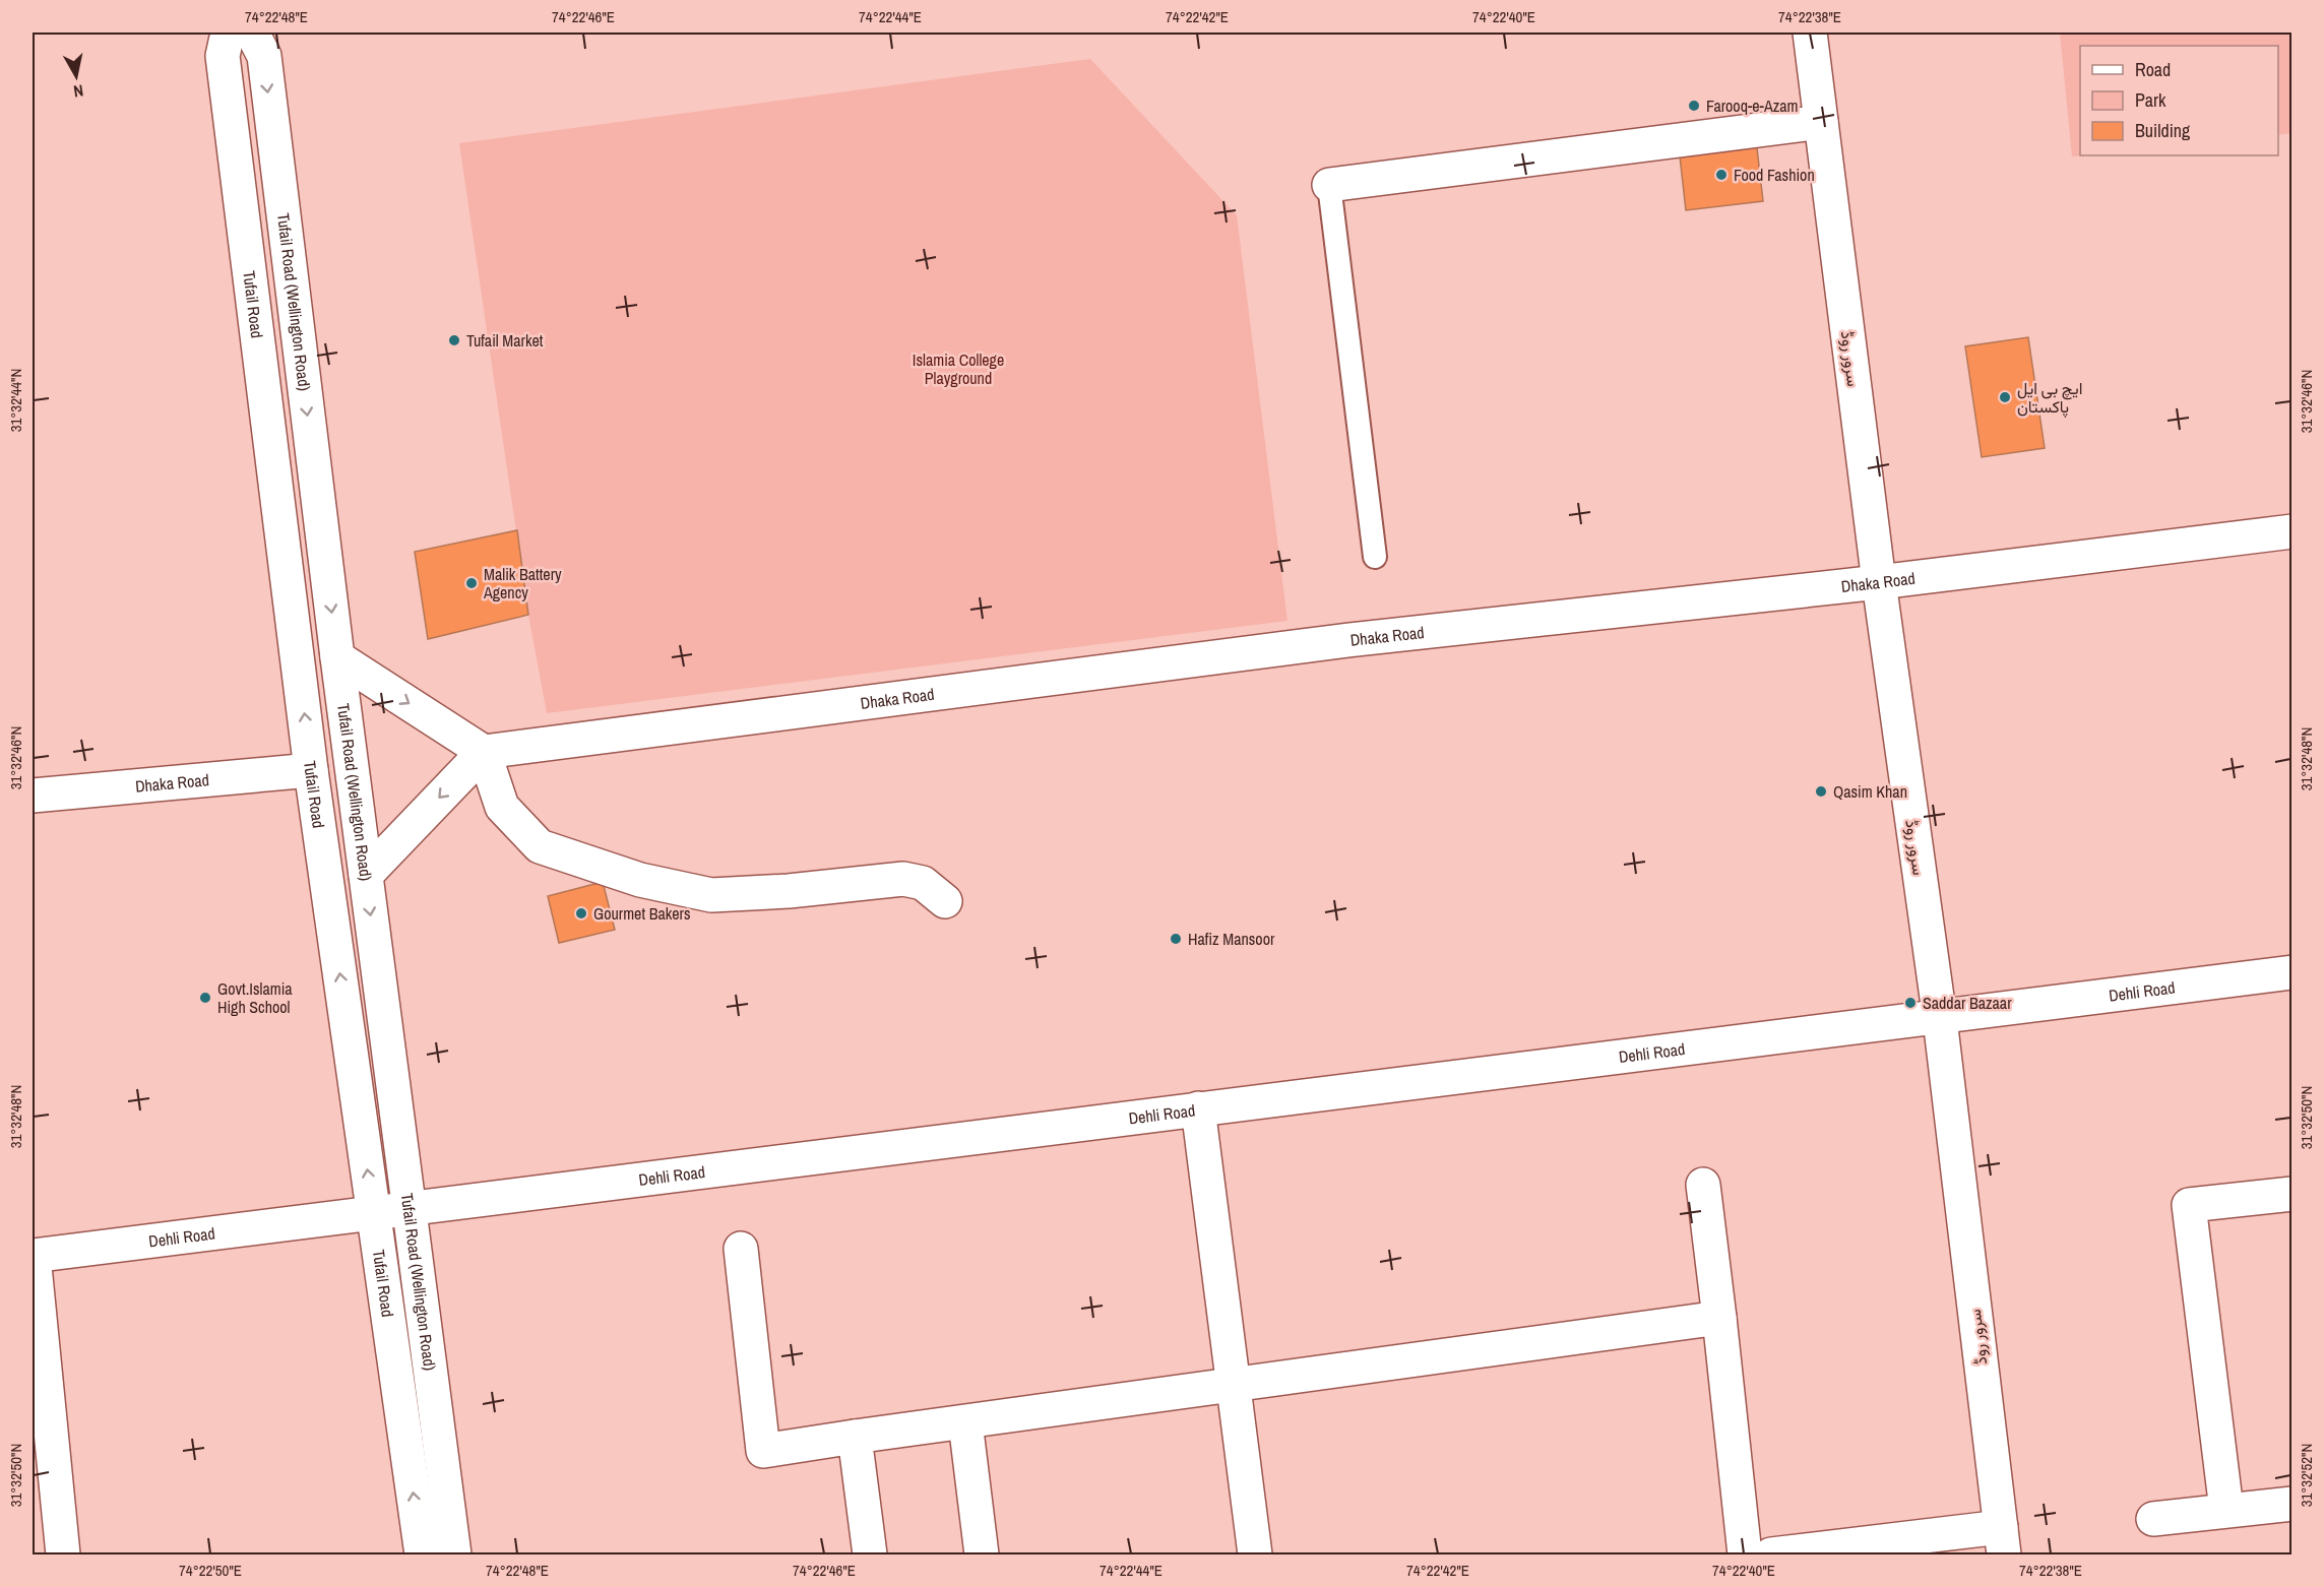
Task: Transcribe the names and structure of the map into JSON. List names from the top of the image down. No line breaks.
{"streets":{"street":["Tufail Road (Wellington Road)","Tufail Road","سرور روڈ","Dhaka Road","Dehli Road"]},"crossings":[["Tufail Road (Wellington Road)","Dehli Road"],["Tufail Road","Dhaka Road"],["Tufail Road","Dehli Road"],["سرور روڈ","Dhaka Road"],["سرور روڈ","Dehli Road"]],"one_way":["Tufail Road (Wellington Road)","Tufail Road"],"parks":["Islamia College Playground"],"places":["Farooq-e-Azam","Food Fashion","Tufail Market","ایچ بی ایل پاکستان","Malik Battery Agency","Qasim Khan","Gourmet Bakers","Hafiz Mansoor","Govt.Islamia High School","Saddar Bazaar"],"legend":["Road","Park","Building"],"north":"bottom","coordinates":["74°22'48\"E","74°22'46\"E","74°22'44\"E","74°22'42\"E","74°22'40\"E","74°22'38\"E","31°32'44\"N","31°32'46\"N","31°32'48\"N","31°32'50\"N","31°32'52\"N","74°22'50\"E"]}
